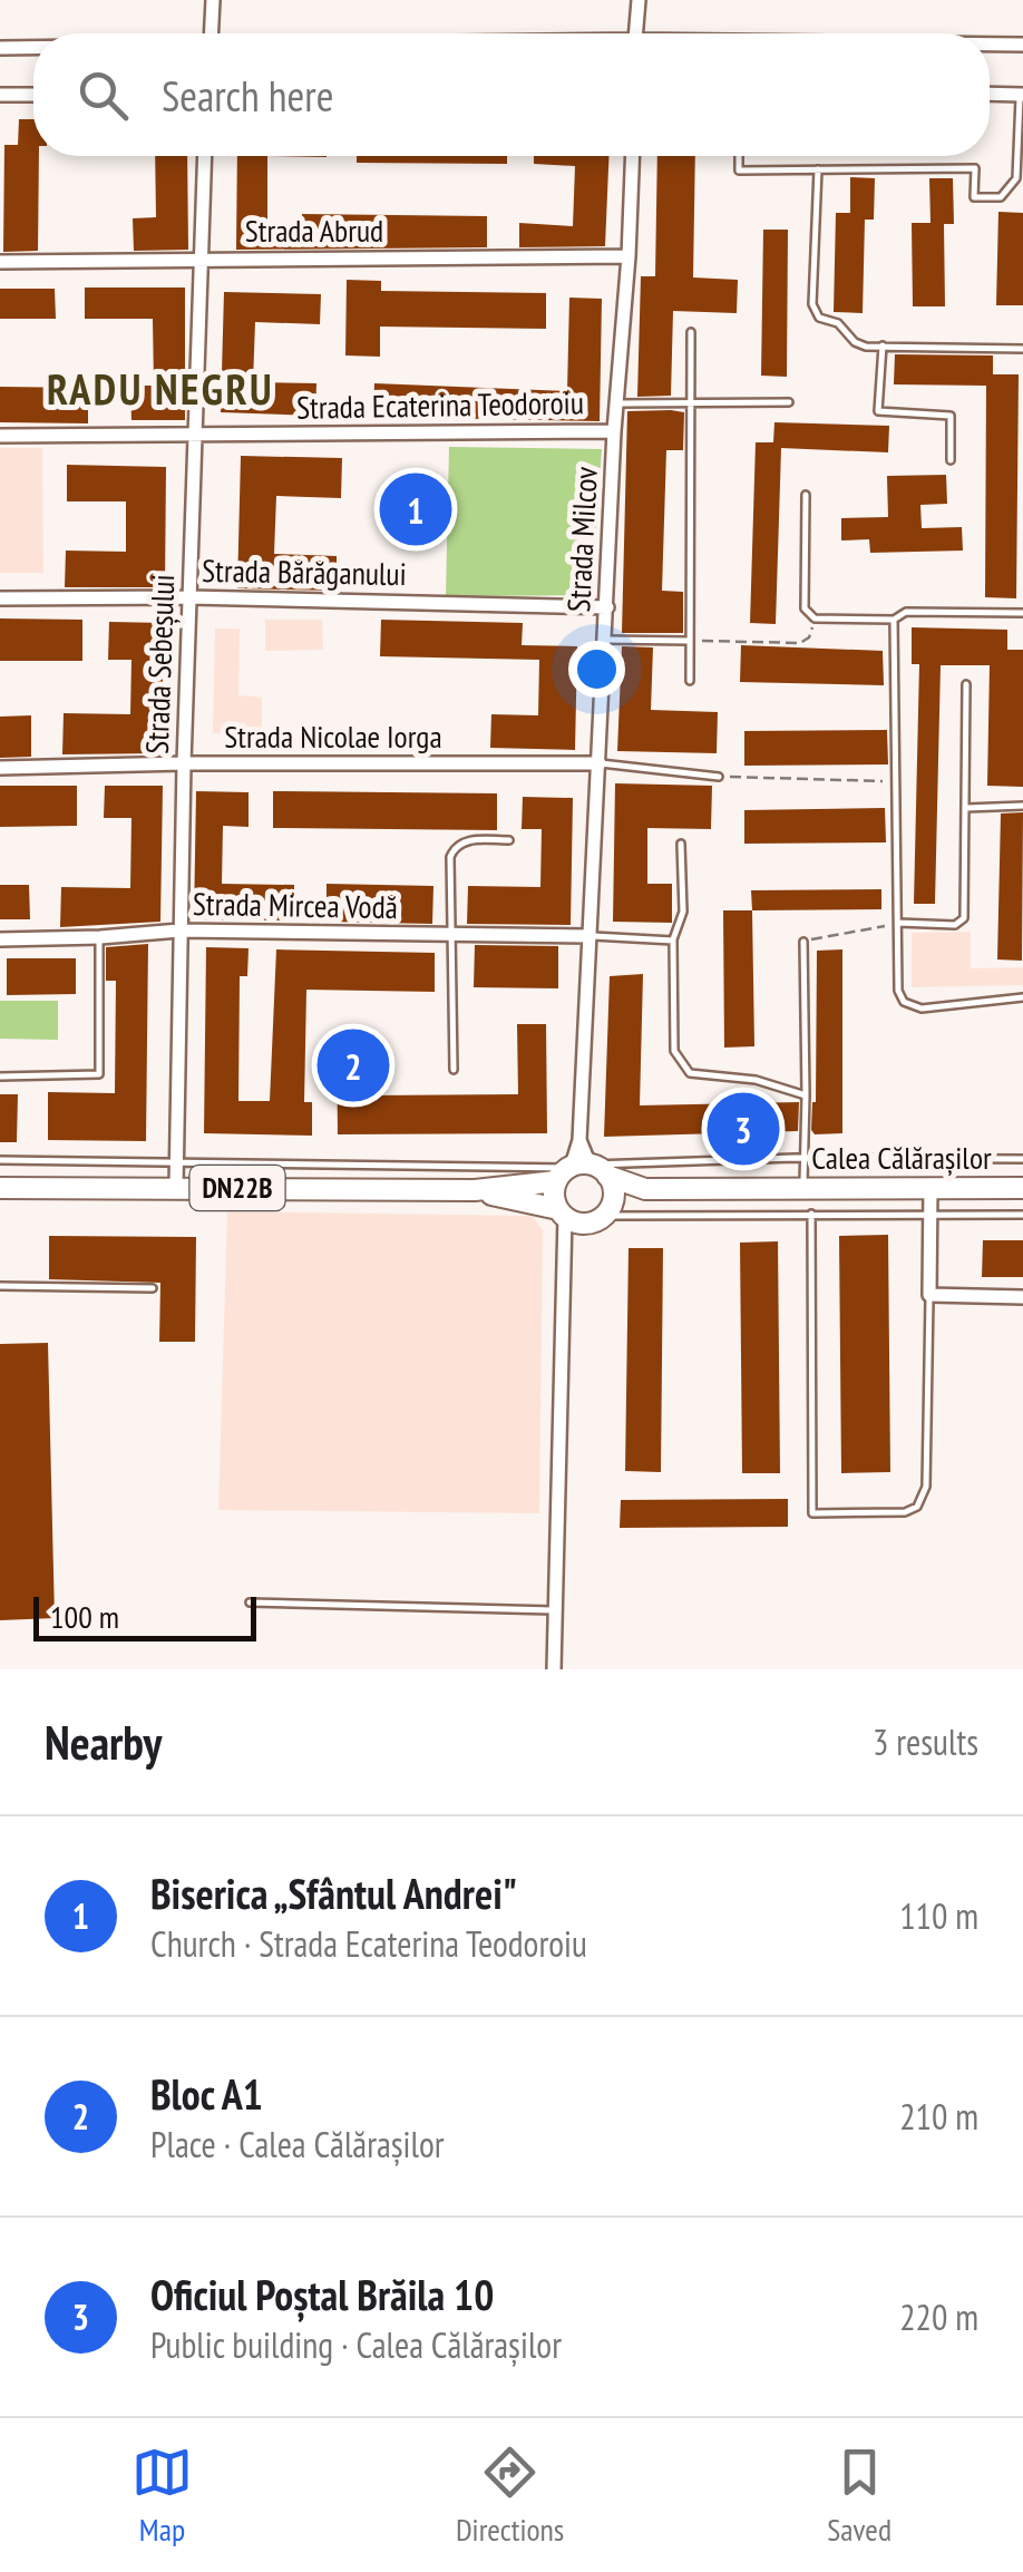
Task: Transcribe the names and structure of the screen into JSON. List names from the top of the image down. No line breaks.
{"streets":{"main road":["Calea Călărașilor","DN22B"],"street":["Strada Abrud","Strada Ecaterina Teodoroiu","Strada Milcov","Strada Bărăganului","Strada Sebeșului","Strada Nicolae Iorga","Strada Mircea Vodă"]},"crossings":[["Strada Abrud","Strada Milcov"],["Strada Abrud","Strada Sebeșului"],["Strada Ecaterina Teodoroiu","Strada Milcov"],["Strada Ecaterina Teodoroiu","Strada Sebeșului"],["Strada Milcov","Strada Bărăganului"],["Strada Milcov","Strada Nicolae Iorga"],["Strada Milcov","Strada Mircea Vodă"],["Strada Milcov","Calea Călărașilor"],["Strada Milcov","DN22B"],["Strada Bărăganului","Strada Sebeșului"],["Strada Sebeșului","Strada Nicolae Iorga"],["Strada Sebeșului","Strada Mircea Vodă"],["Strada Sebeșului","Calea Călărașilor"],["Calea Călărașilor","DN22B"]],"districts":["RADU NEGRU"],"scale_bar":"100 m","page":{"search":"Search here","pins":["1","2","3"],"scale":"100 m","heading":["Nearby","3 results"],"list":[{"mark":"1","name":"Biserica „Sfântul Andrei\"","note":"Church · Strada Ecaterina Teodoroiu","value":"110 m"},{"mark":"2","name":"Bloc A1","note":"Place · Calea Călărașilor","value":"210 m"},{"mark":"3","name":"Oficiul Poștal Brăila 10","note":"Public building · Calea Călărașilor","value":"220 m"}],"nav":["Map","Directions","Saved"]}}
